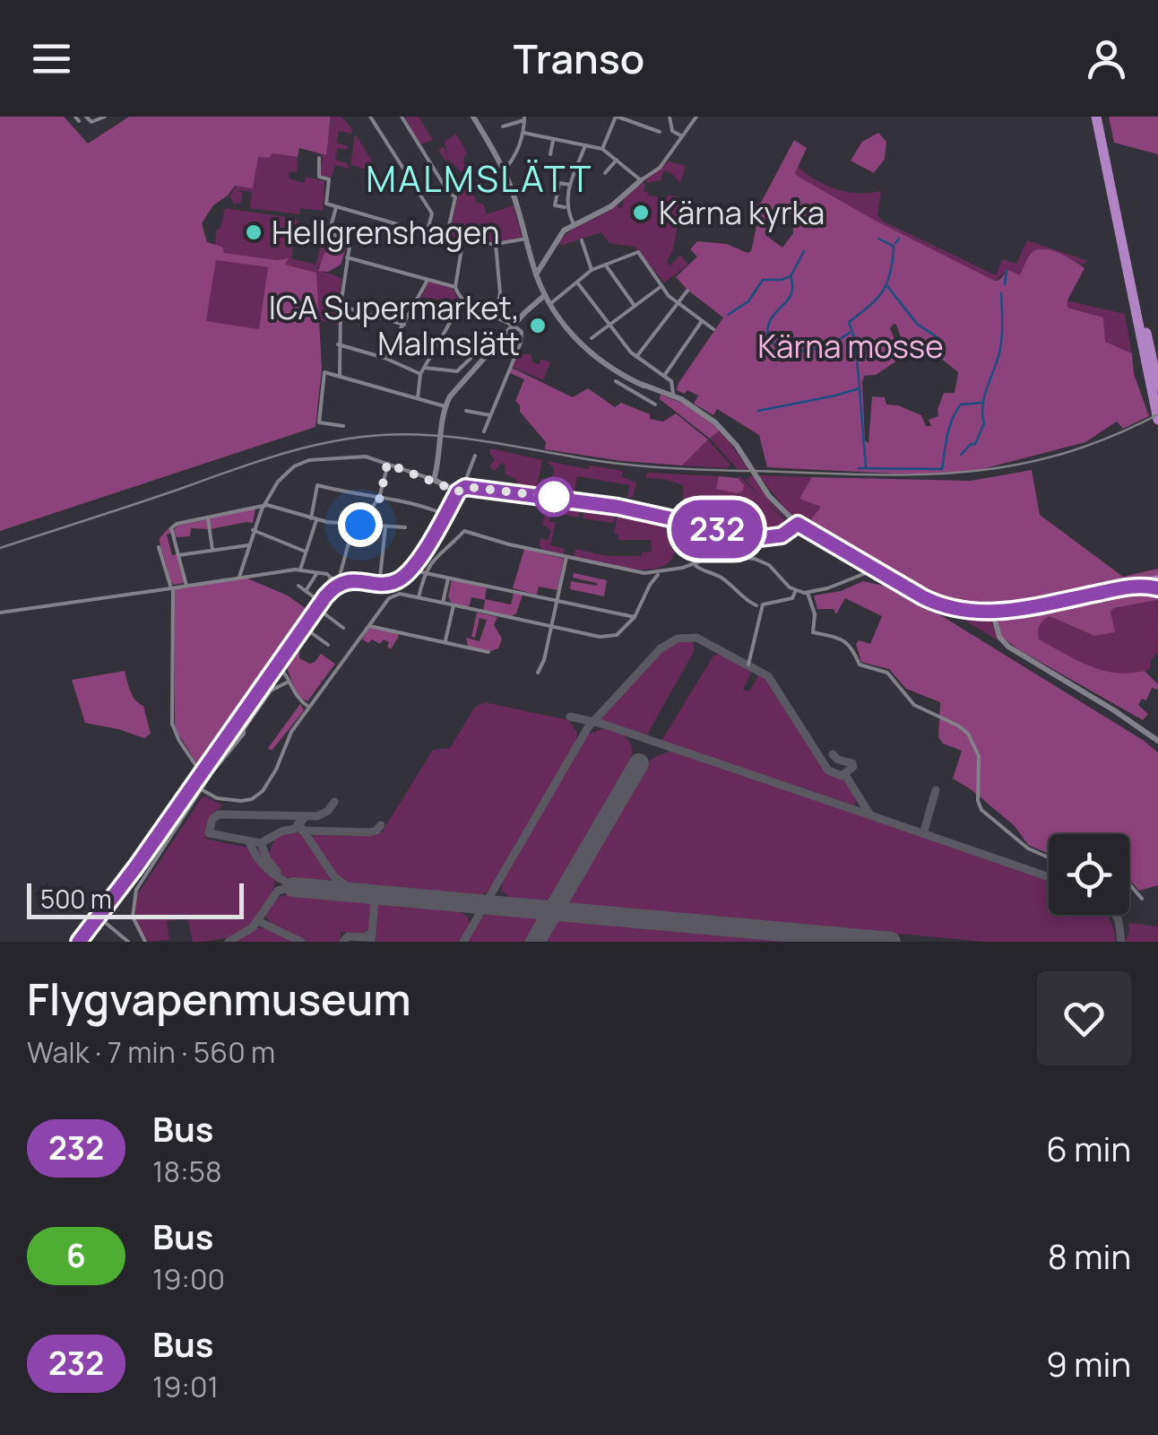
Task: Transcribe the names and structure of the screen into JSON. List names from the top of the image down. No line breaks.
{"districts":["MALMSLÄTT"],"parks":["Kärna mosse"],"places":["Kärna kyrka","Hellgrenshagen","ICA Supermarket, Malmslätt"],"lines":["bus line 232"],"scale_bar":"500 m","page":{"header":"Transo","on_map":"232","scale":"500 m","heading":["Flygvapenmuseum","Walk · 7 min · 560 m"],"list":[{"mark":"232","name":"Bus","note":"18:58","value":"6 min"},{"mark":"6","name":"Bus","note":"19:00","value":"8 min"},{"mark":"232","name":"Bus","note":"19:01","value":"9 min"}]}}
